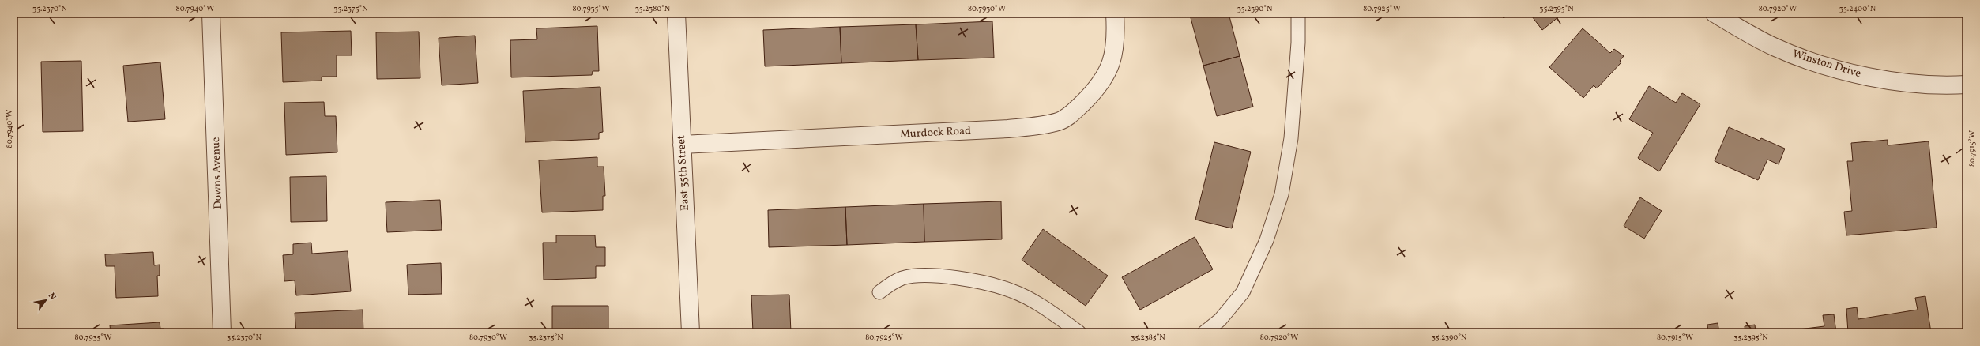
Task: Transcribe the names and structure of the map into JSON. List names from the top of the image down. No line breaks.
{"streets":{"street":["Winston Drive","Murdock Road","Downs Avenue","East 35th Street"]},"crossings":[["Murdock Road","East 35th Street"]],"north":"top right","coordinates":["35.2370°N","80.7940°W","35.2375°N","80.7935°W","35.2380°N","80.7930°W","35.2390°N","80.7925°W","35.2395°N","80.7920°W","35.2400°N","80.7915°W","35.2385°N"]}
